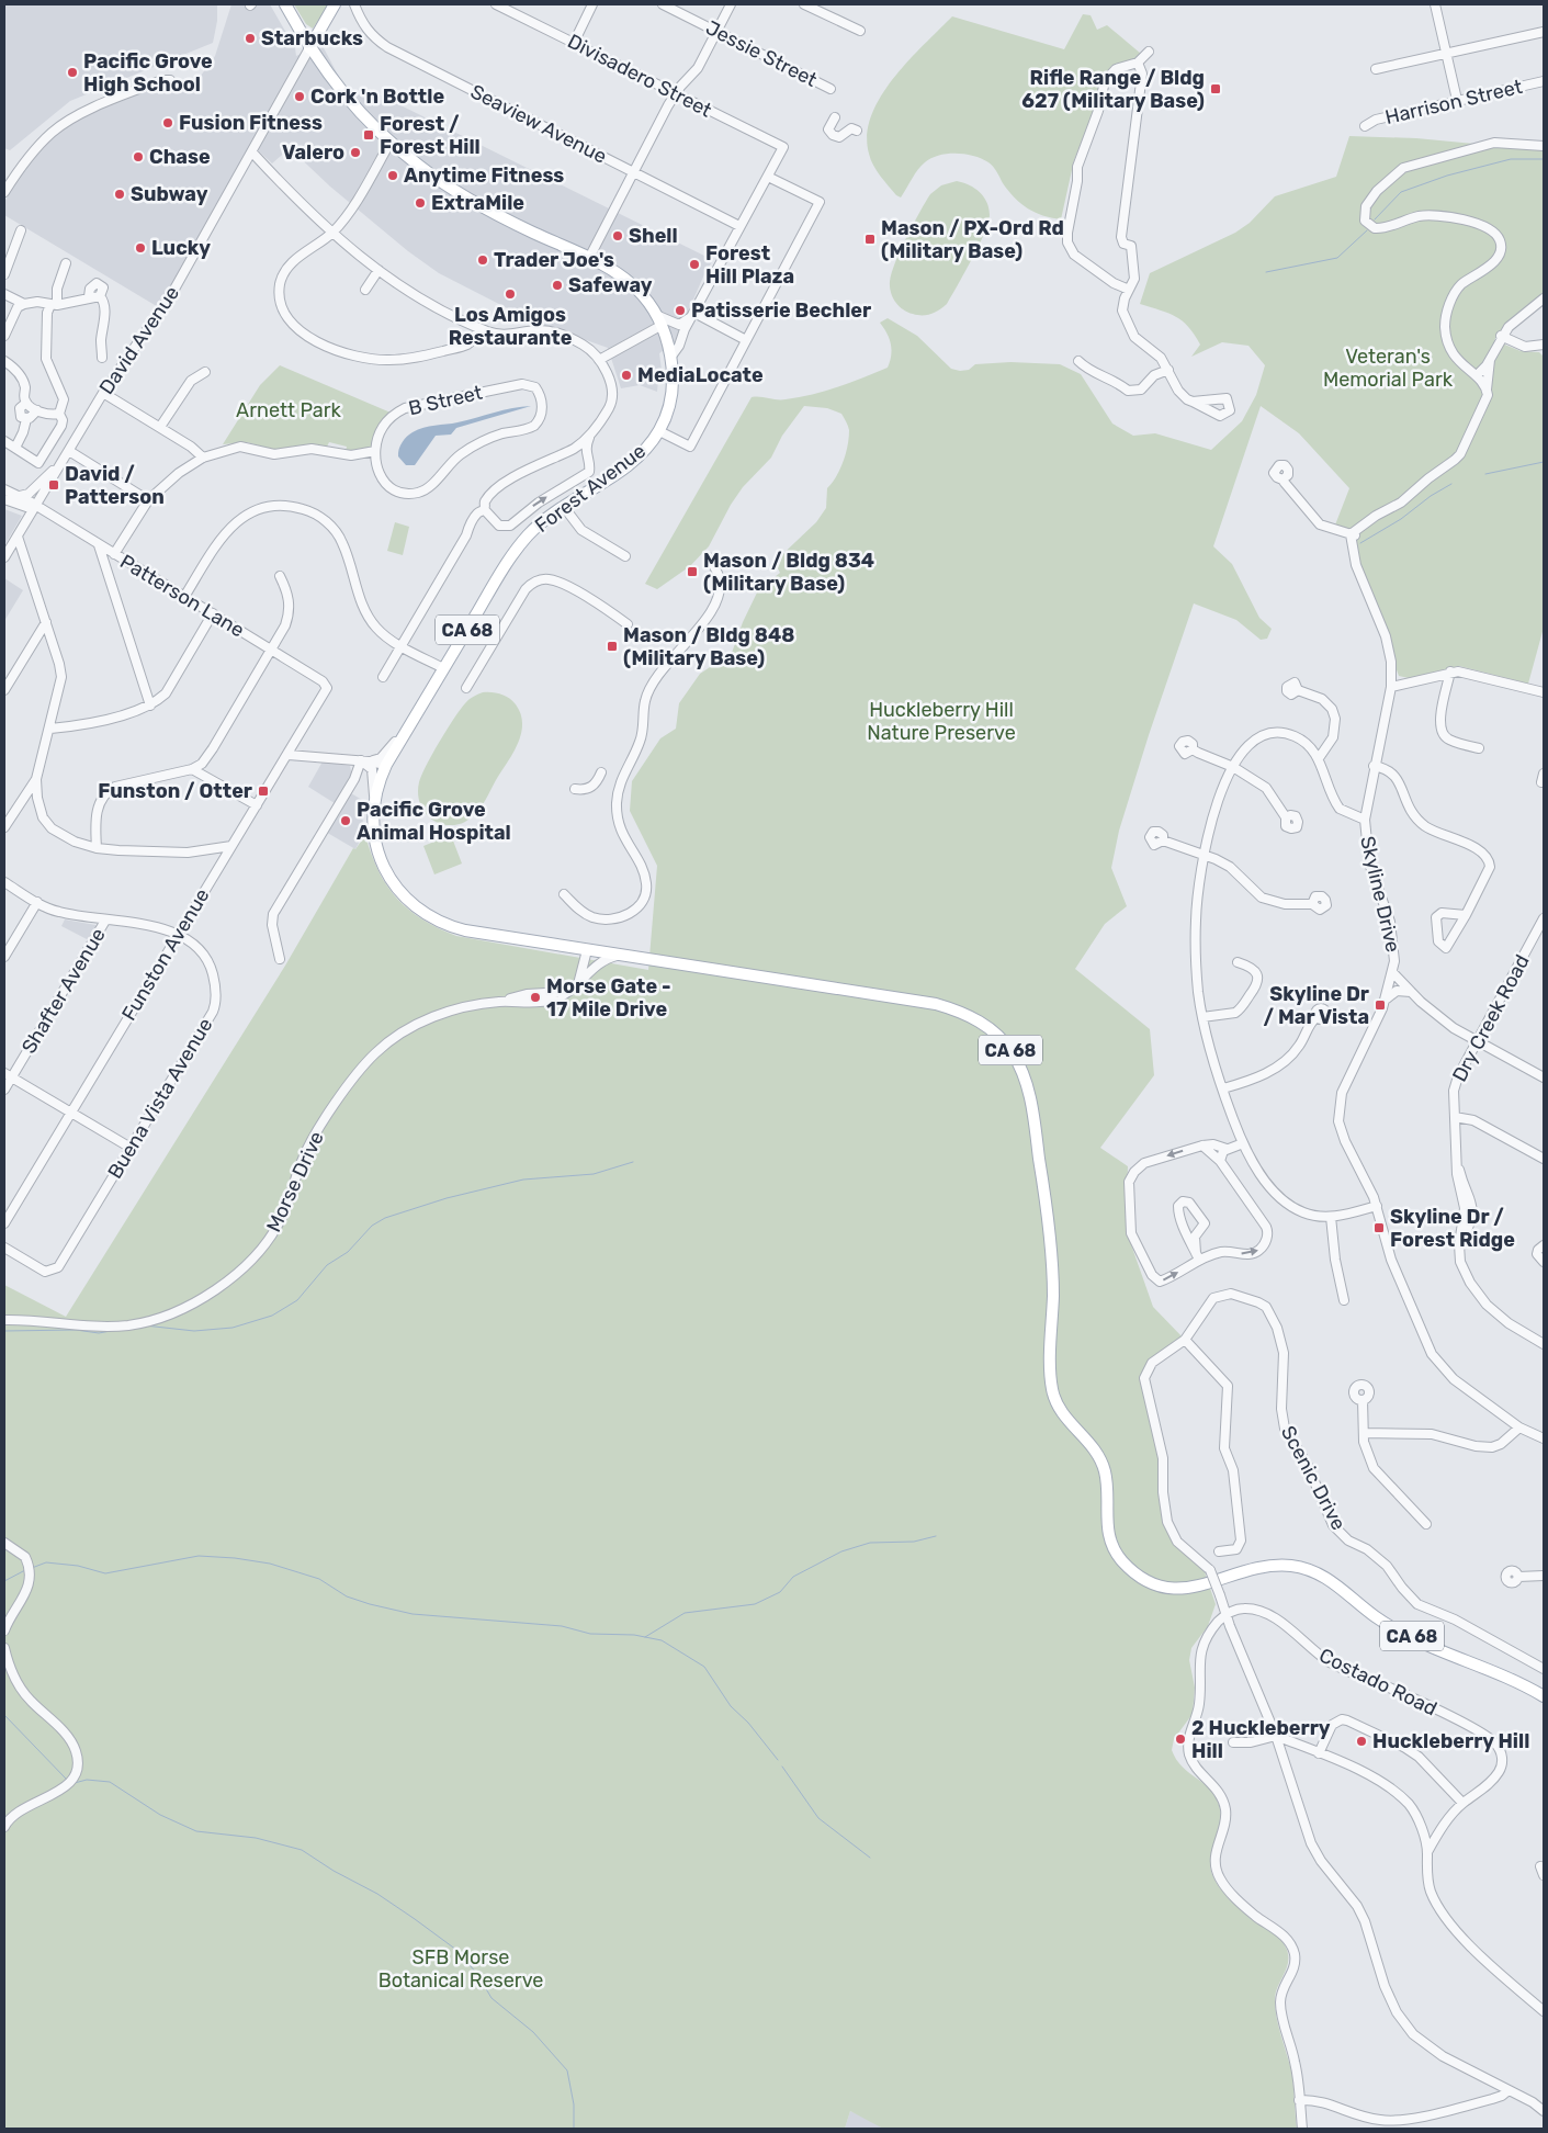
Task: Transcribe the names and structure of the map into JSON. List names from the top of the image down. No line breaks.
{"streets":{"main road":["David Avenue","Forest Avenue","CA 68"],"street":["Jessie Street","Divisadero Street","Harrison Street","Seaview Avenue","B Street","Patterson Lane","Skyline Drive","Funston Avenue","Shafter Avenue","Dry Creek Road","Buena Vista Avenue","Morse Drive","Scenic Drive","Costado Road"]},"crossings":[["David Avenue","Forest Avenue"],["David Avenue","Patterson Lane"],["Forest Avenue","CA 68"],["Patterson Lane","Funston Avenue"],["CA 68","Morse Drive"],["Funston Avenue","Buena Vista Avenue"],["Shafter Avenue","Buena Vista Avenue"],["Scenic Drive","Costado Road"]],"parks":["Veteran's Memorial Park","Arnett Park","Huckleberry Hill Nature Preserve","SFB Morse Botanical Reserve"],"places":{"other":["Starbucks","Pacific Grove High School","Cork 'n Bottle","Fusion Fitness","Valero","Chase","Anytime Fitness","Subway","ExtraMile","Shell","Lucky","Trader Joe's","Forest Hill Plaza","Safeway","Los Amigos Restaurante","Patisserie Bechler","MediaLocate","Pacific Grove Animal Hospital","Morse Gate - 17 Mile Drive","2 Huckleberry Hill","Huckleberry Hill"],"transit":["Rifle Range / Bldg 627 (Military Base)","Forest / Forest Hill","Mason / PX-Ord Rd (Military Base)","David / Patterson","Mason / Bldg 834 (Military Base)","Mason / Bldg 848 (Military Base)","Funston / Otter","Skyline Dr / Mar Vista","Skyline Dr / Forest Ridge"]}}
